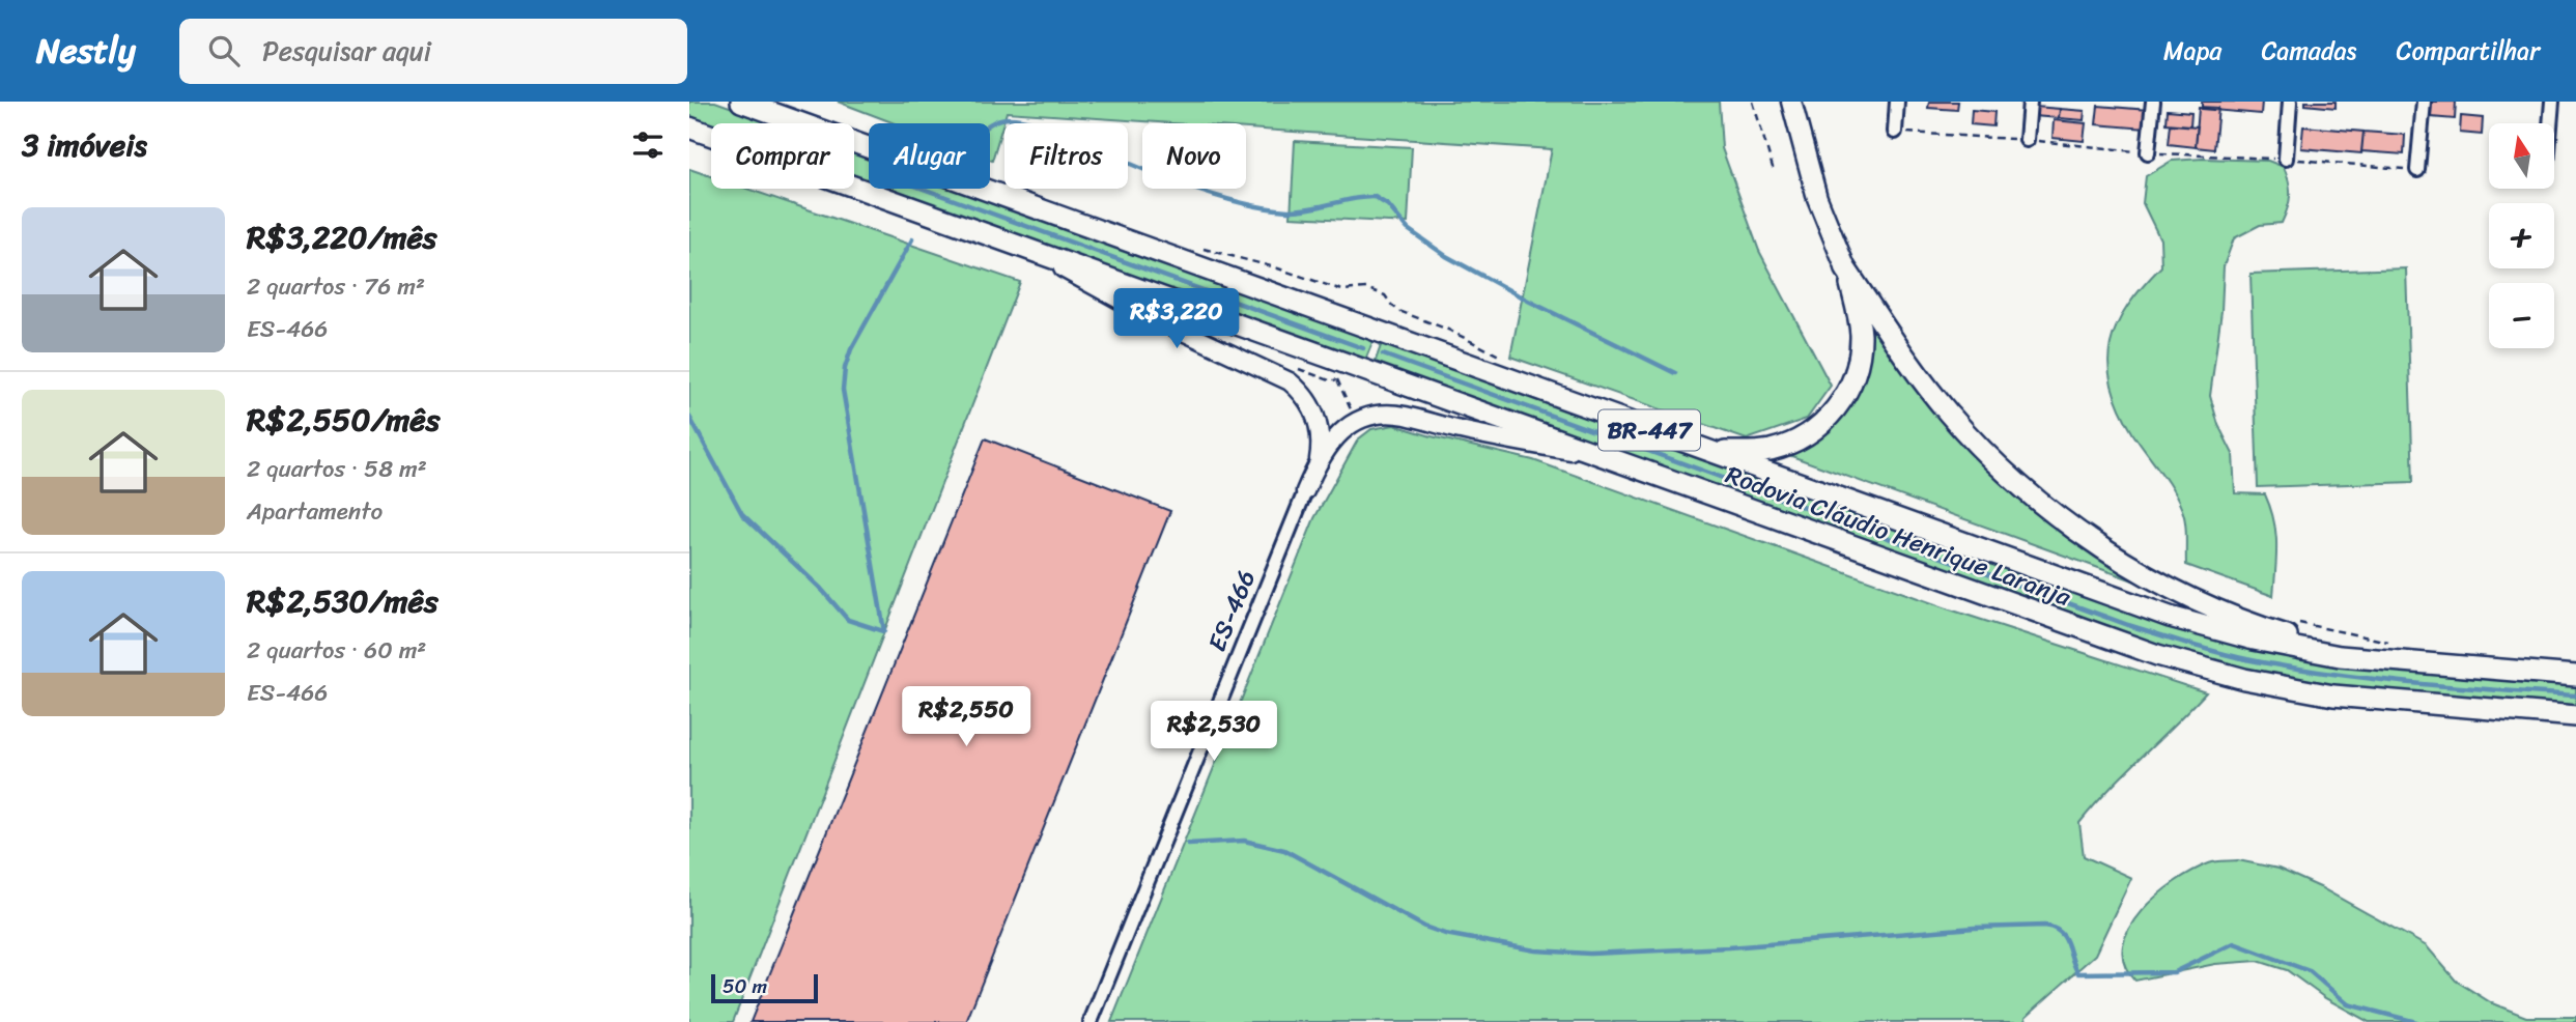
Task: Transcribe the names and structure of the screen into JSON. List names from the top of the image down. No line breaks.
{"streets":{"main road":["BR-447","Rodovia Cláudio Henrique Laranja"],"street":["ES-466"]},"crossings":[["Rodovia Cláudio Henrique Laranja","ES-466"]],"scale_bar":"50 m","north":"top","page":{"header":"Nestly","search":"Pesquisar aqui","nav":["Mapa","Camadas","Compartilhar"],"heading":"3 imóveis","map_buttons":["+","−"],"chip":["Comprar","Alugar","Filtros","Novo"],"list":[{"name":"R$3,220/mês","note":"2 quartos · 76 m² · ES-466"},{"name":"R$2,550/mês","note":"2 quartos · 58 m² · Apartamento"},{"name":"R$2,530/mês","note":"2 quartos · 60 m² · ES-466"}],"price":["R$3,220","R$2,550","R$2,530"],"scale":"50 m"}}
